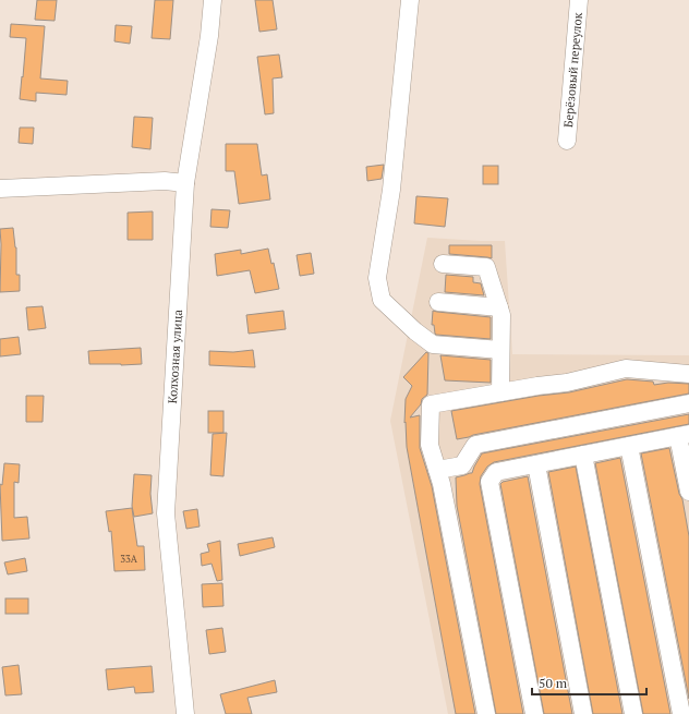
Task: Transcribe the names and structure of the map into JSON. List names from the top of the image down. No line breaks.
{"streets":{"street":["Берёзовый переулок","Колхозная улица"]},"house_numbers":["33А"],"scale_bar":"50 m"}
